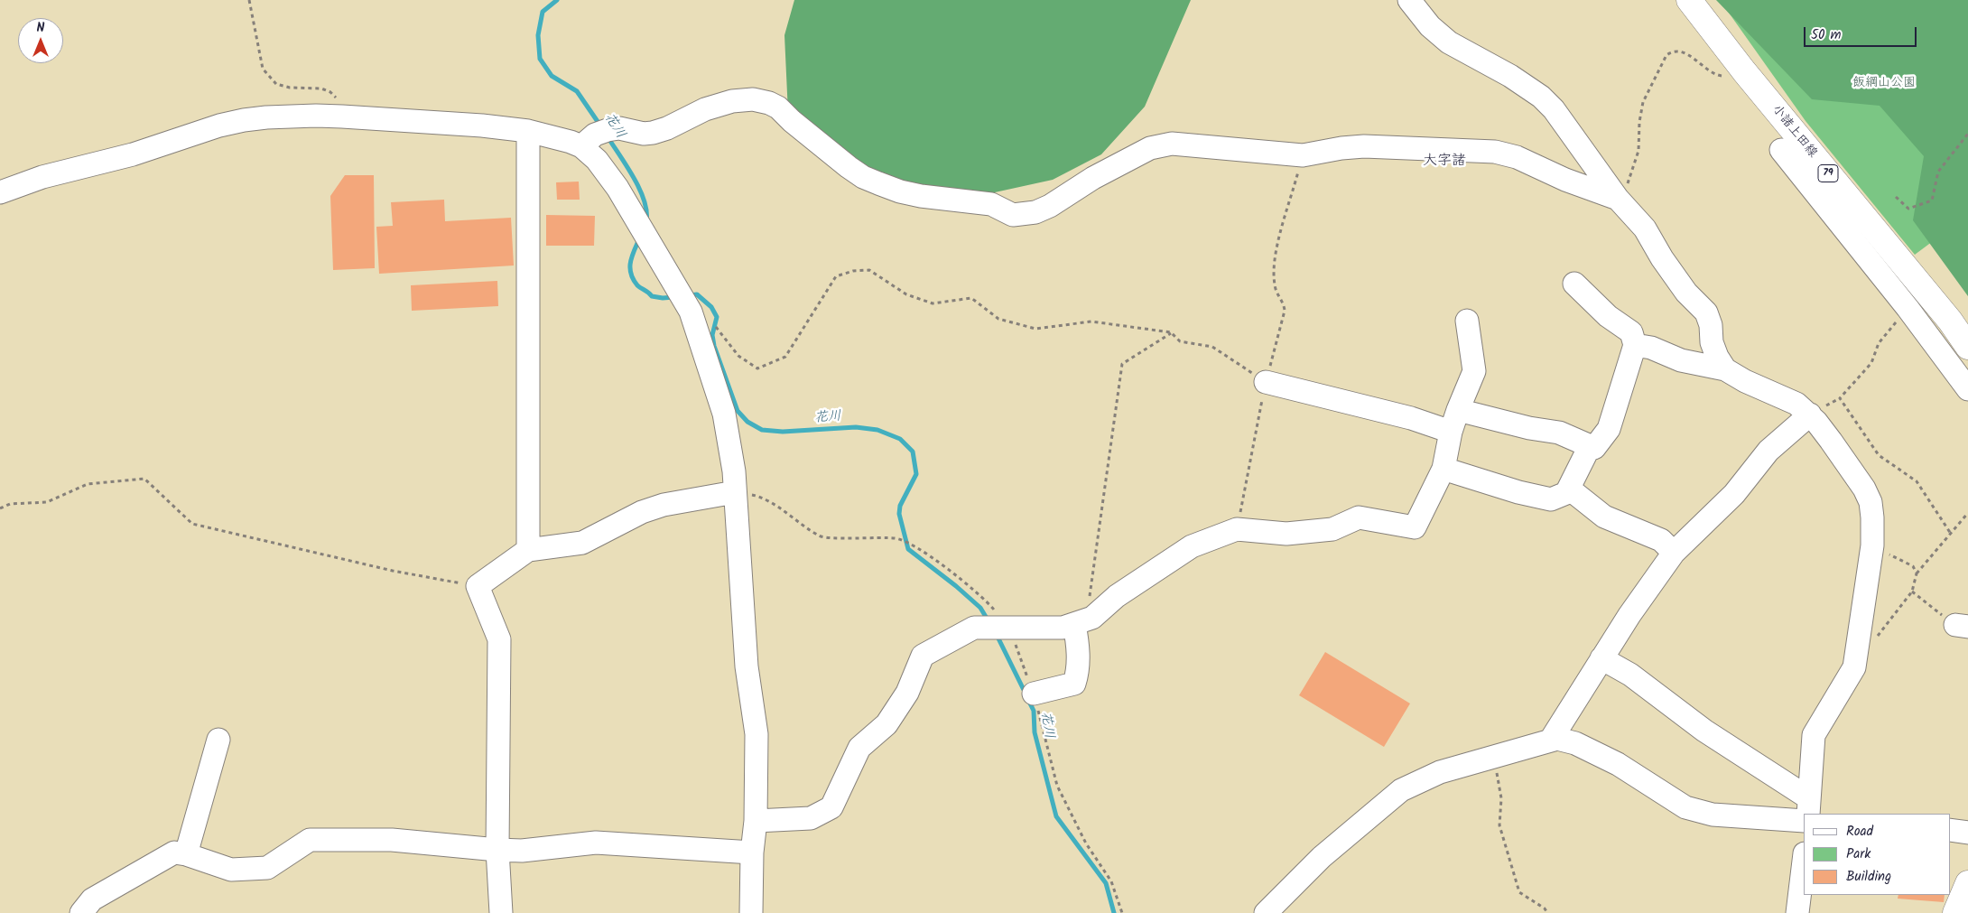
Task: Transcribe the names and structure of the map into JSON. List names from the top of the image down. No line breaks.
{"streets":{"main road":["小諸上田線","79"]},"districts":["大字諸"],"water":["花川"],"parks":["飯綱山公園"],"legend":["Road","Park","Building"],"scale_bar":"50 m","north":"top"}
